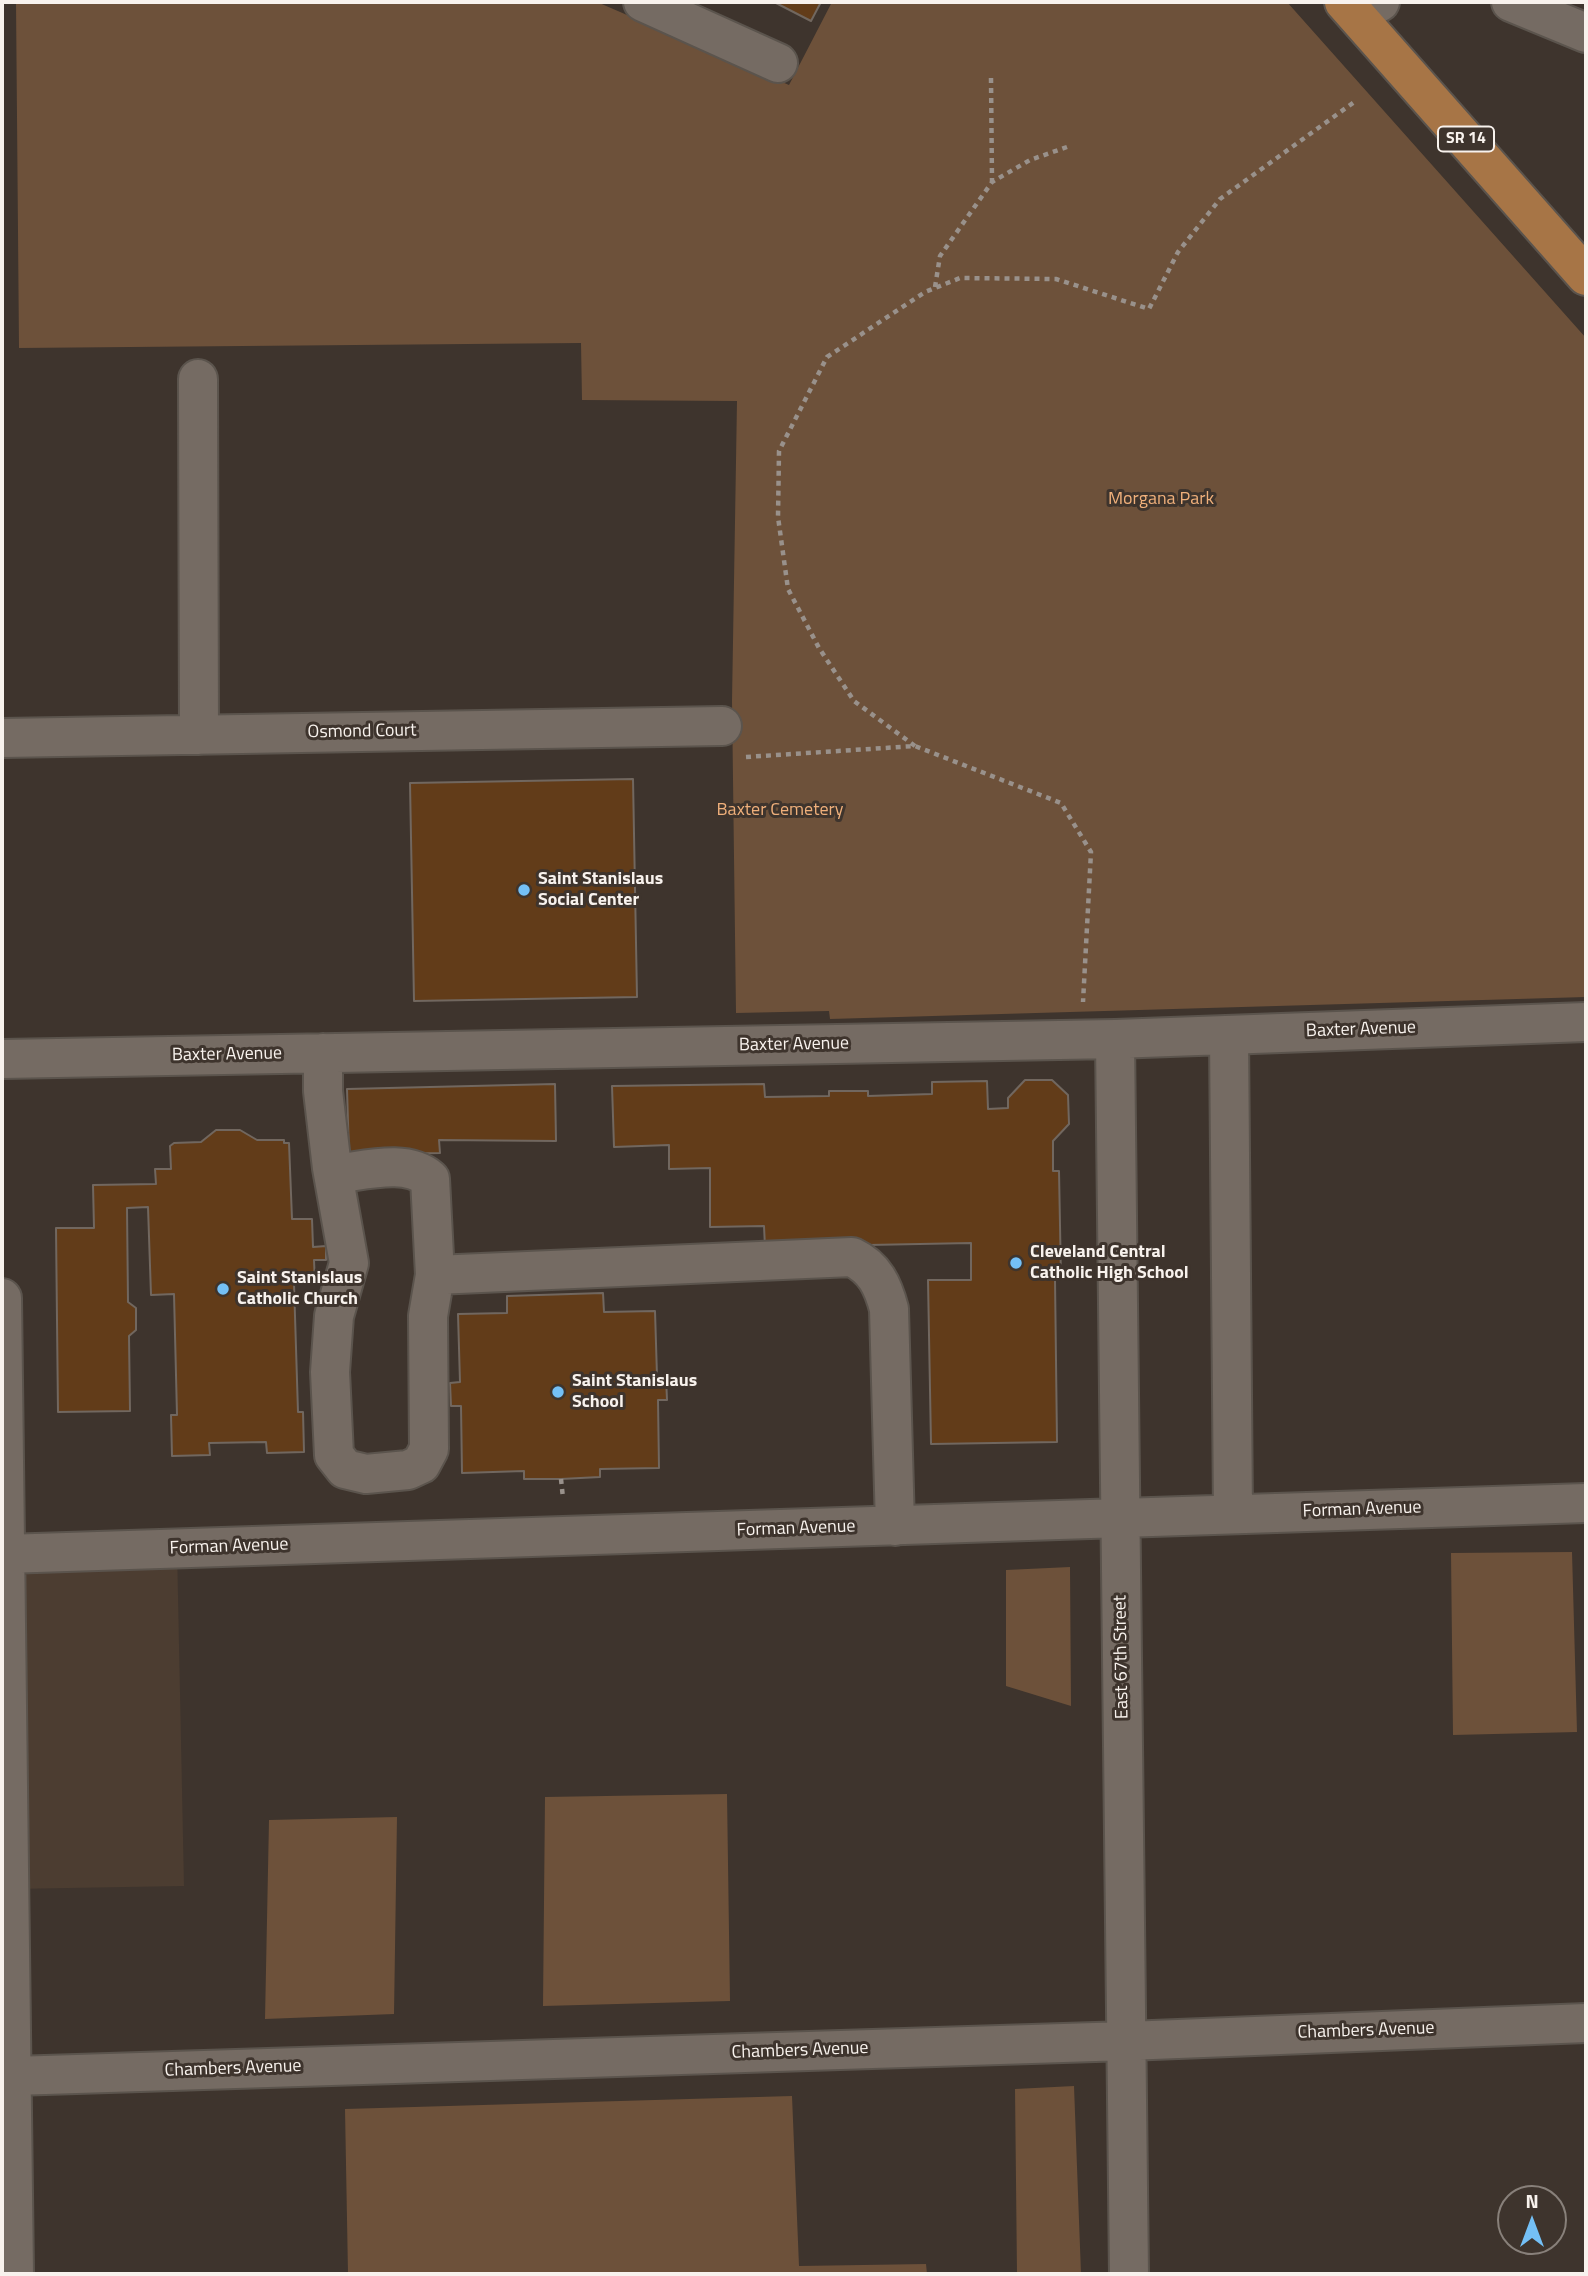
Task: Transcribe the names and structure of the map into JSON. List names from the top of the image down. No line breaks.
{"streets":{"main road":["SR 14"],"street":["Osmond Court","Baxter Avenue","Forman Avenue","East 67th Street","Chambers Avenue"]},"crossings":[["Baxter Avenue","East 67th Street"],["Forman Avenue","East 67th Street"],["East 67th Street","Chambers Avenue"]],"parks":["Morgana Park","Baxter Cemetery"],"places":["Saint Stanislaus Social Center","Cleveland Central Catholic High School","Saint Stanislaus Catholic Church","Saint Stanislaus School"],"north":"top"}
